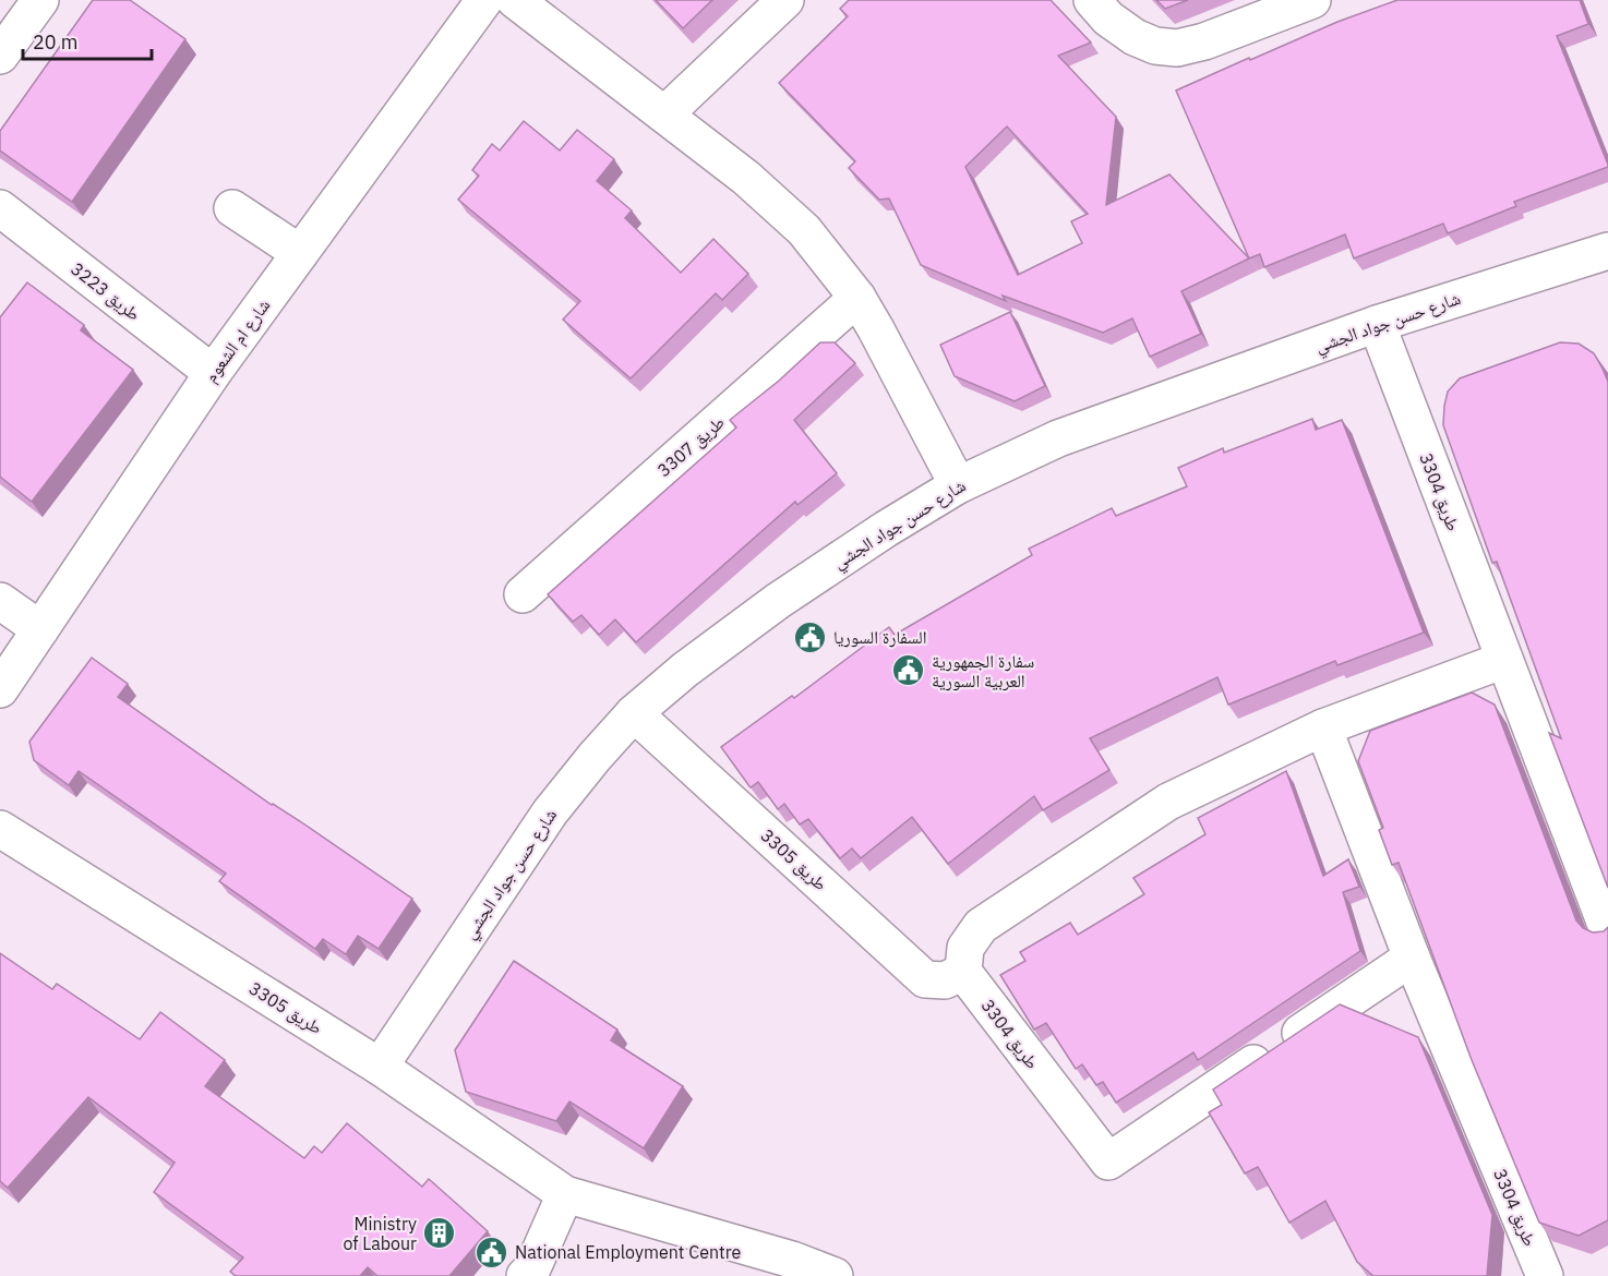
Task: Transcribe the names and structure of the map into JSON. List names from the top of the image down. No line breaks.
{"streets":{"street":["طريق 3223","شارع حسن جواد الجشي","شارع ام الشعوم","طريق 3307","طريق 3304","طريق 3305"]},"crossings":[["طريق 3223","شارع ام الشعوم"],["شارع حسن جواد الجشي","طريق 3304"],["شارع حسن جواد الجشي","طريق 3305"],["طريق 3304","طريق 3305"]],"places":{"public building":["السفارة السوريا","سفارة الجمهورية العربية السورية","National Employment Centre"],"building":["Ministry of Labour"]},"scale_bar":"20 m"}
